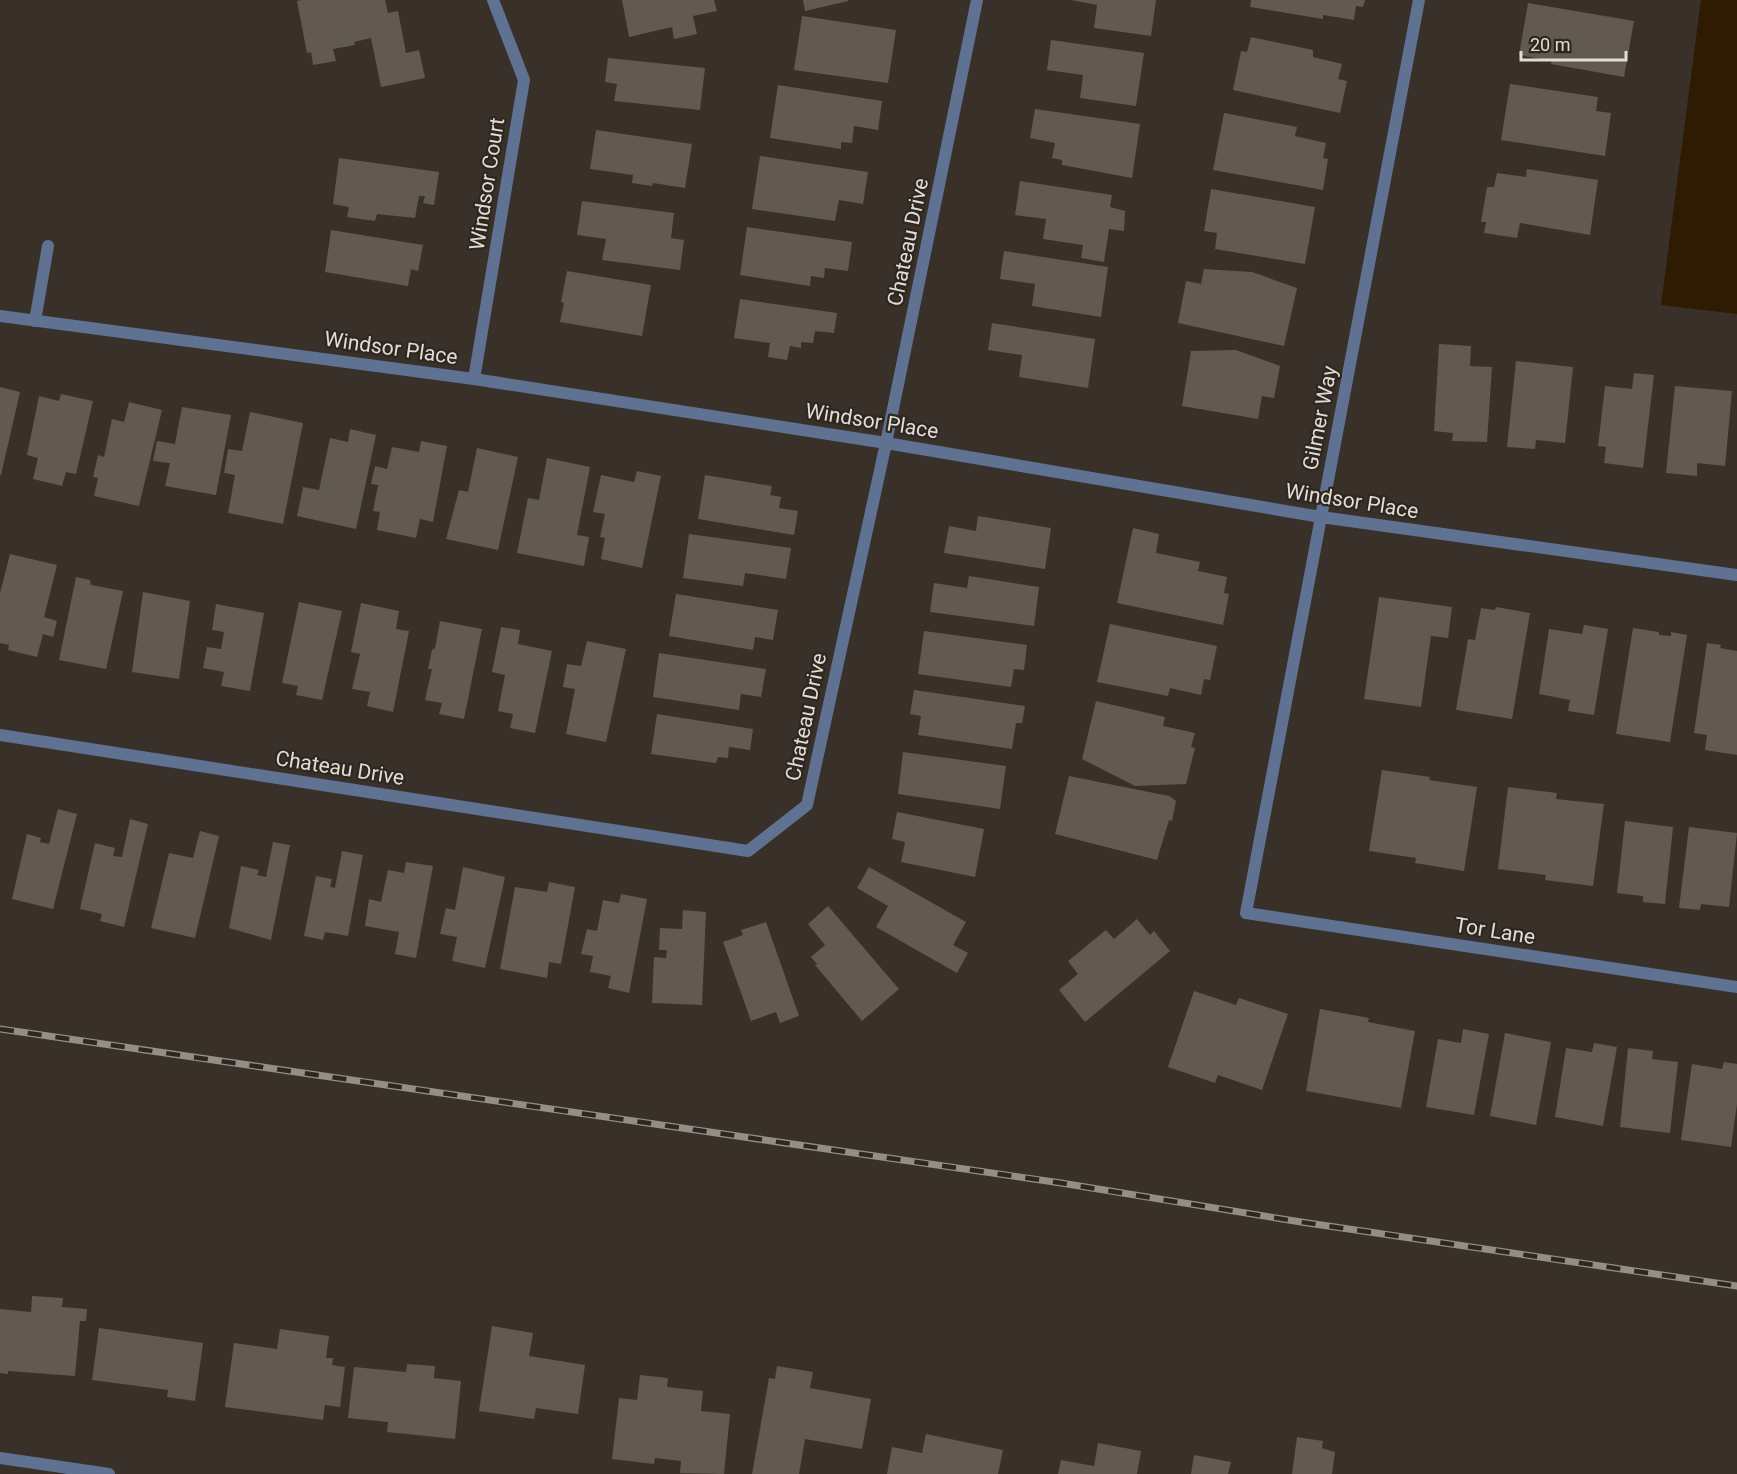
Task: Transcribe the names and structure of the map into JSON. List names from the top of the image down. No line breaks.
{"streets":{"street":["Windsor Court","Chateau Drive","Windsor Place","Gilmer Way","Tor Lane"]},"crossings":[["Windsor Court","Windsor Place"],["Chateau Drive","Windsor Place"],["Windsor Place","Gilmer Way"],["Gilmer Way","Tor Lane"]],"scale_bar":"20 m"}
